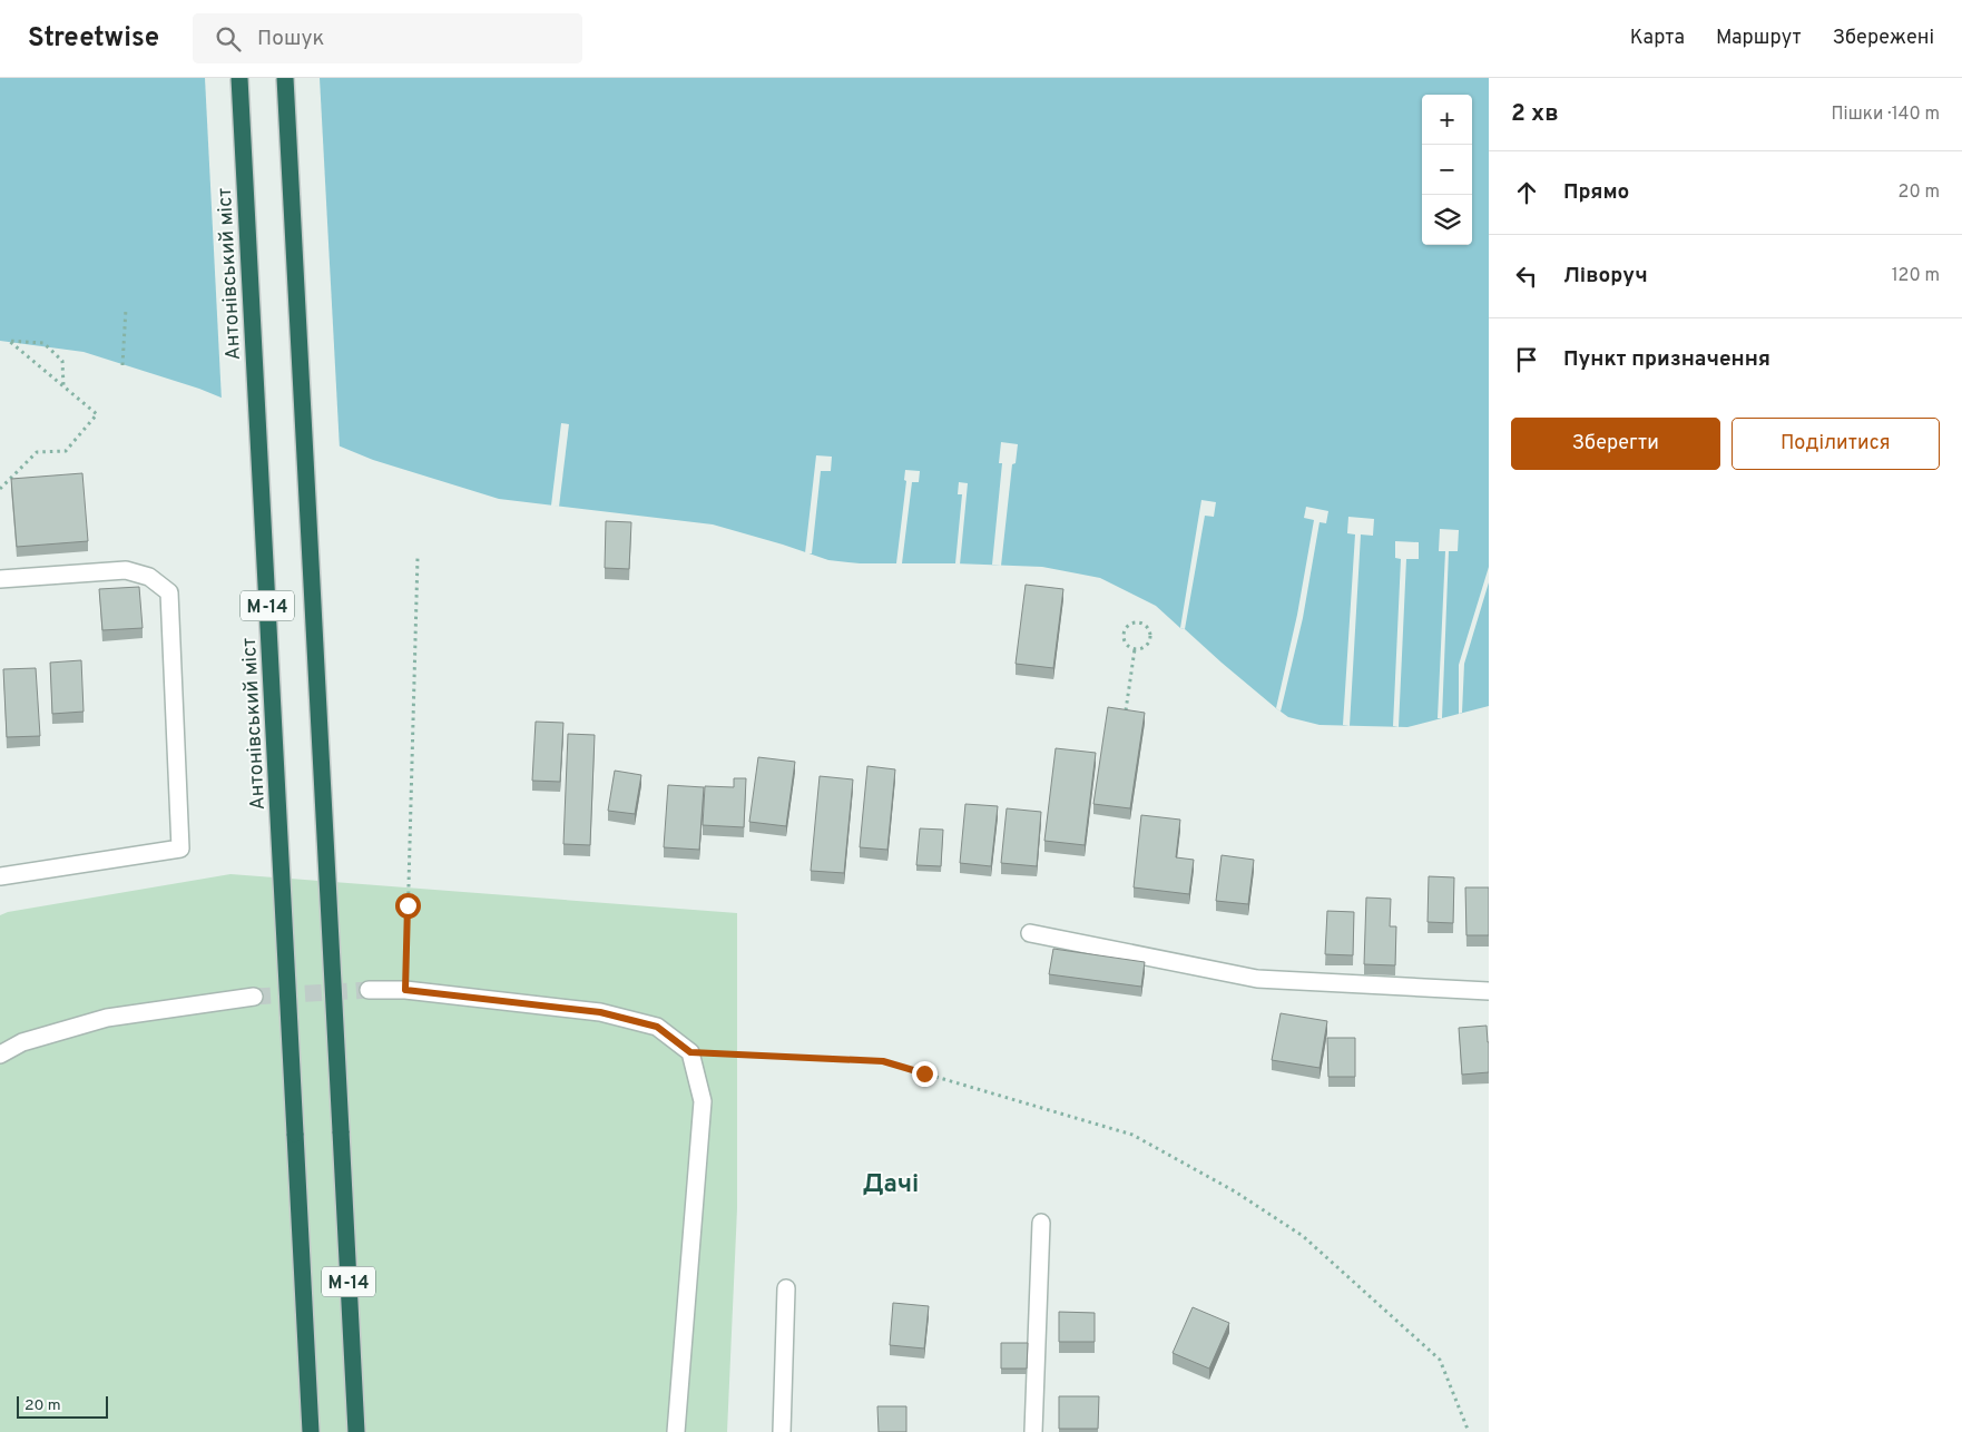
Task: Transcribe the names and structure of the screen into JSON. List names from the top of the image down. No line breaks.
{"streets":{"highway":["Антонівський міст","М-14"]},"districts":["Дачі"],"scale_bar":"20 m","page":{"header":"Streetwise","search":"Пошук","nav":["Карта","Маршрут","Збережені"],"heading":["2 хв","Пішки · 140 m"],"map_buttons":["+","−"],"list":[["Прямо","20 m"],["Ліворуч","120 m"],"Пункт призначення"],"buttons":["Зберегти","Поділитися"],"scale":"20 m"}}
